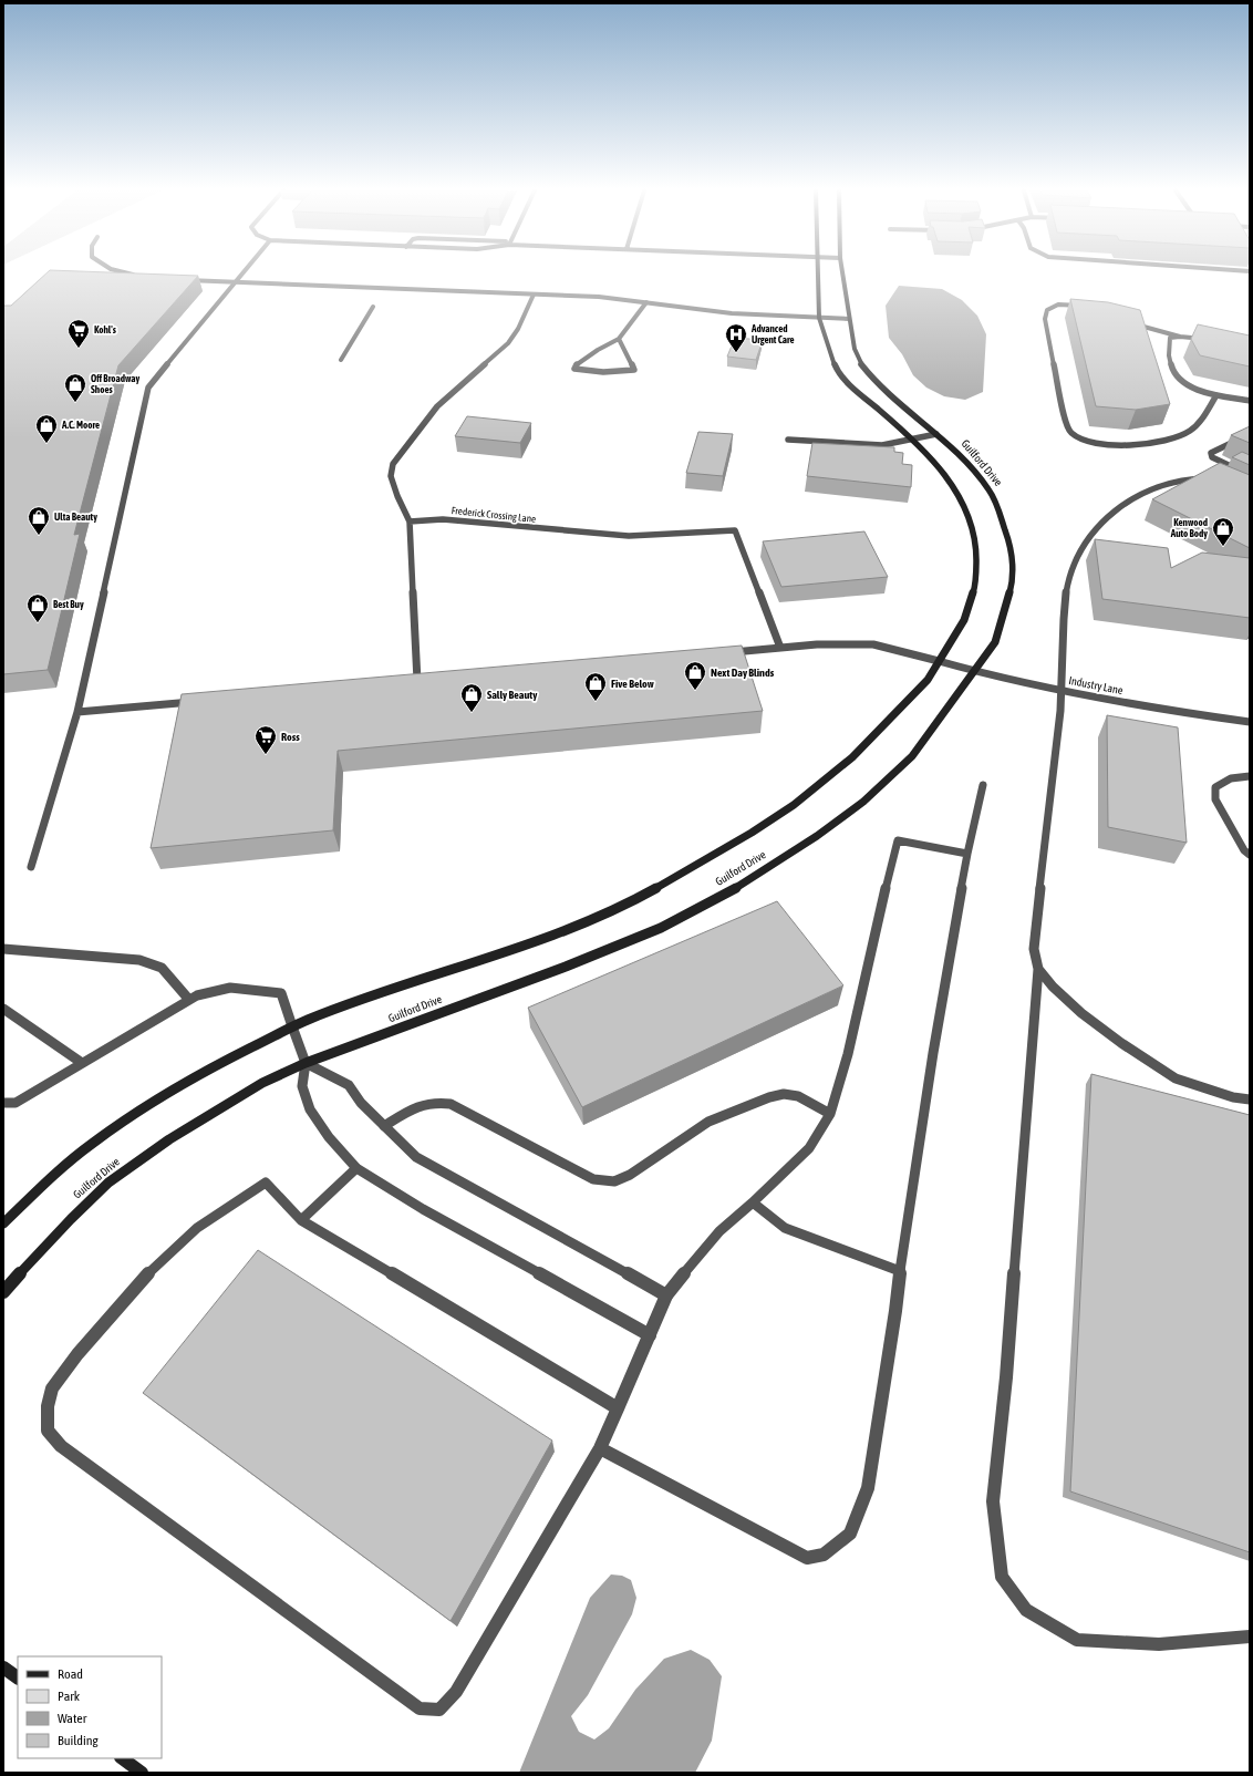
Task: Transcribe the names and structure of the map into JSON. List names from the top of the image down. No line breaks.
{"streets":{"main road":["Guilford Drive"],"street":["Frederick Crossing Lane","Industry Lane"]},"crossings":[["Guilford Drive","Industry Lane"],["Frederick Crossing Lane","Industry Lane"]],"places":{"supermarket":["Kohl's","Ross"],"hospital":["Advanced Urgent Care"],"shop":["Off Broadway Shoes","A.C. Moore","Ulta Beauty","Kenwood Auto Body","Best Buy","Next Day Blinds","Five Below","Sally Beauty"]},"legend":["Road","Park","Water","Building"]}
